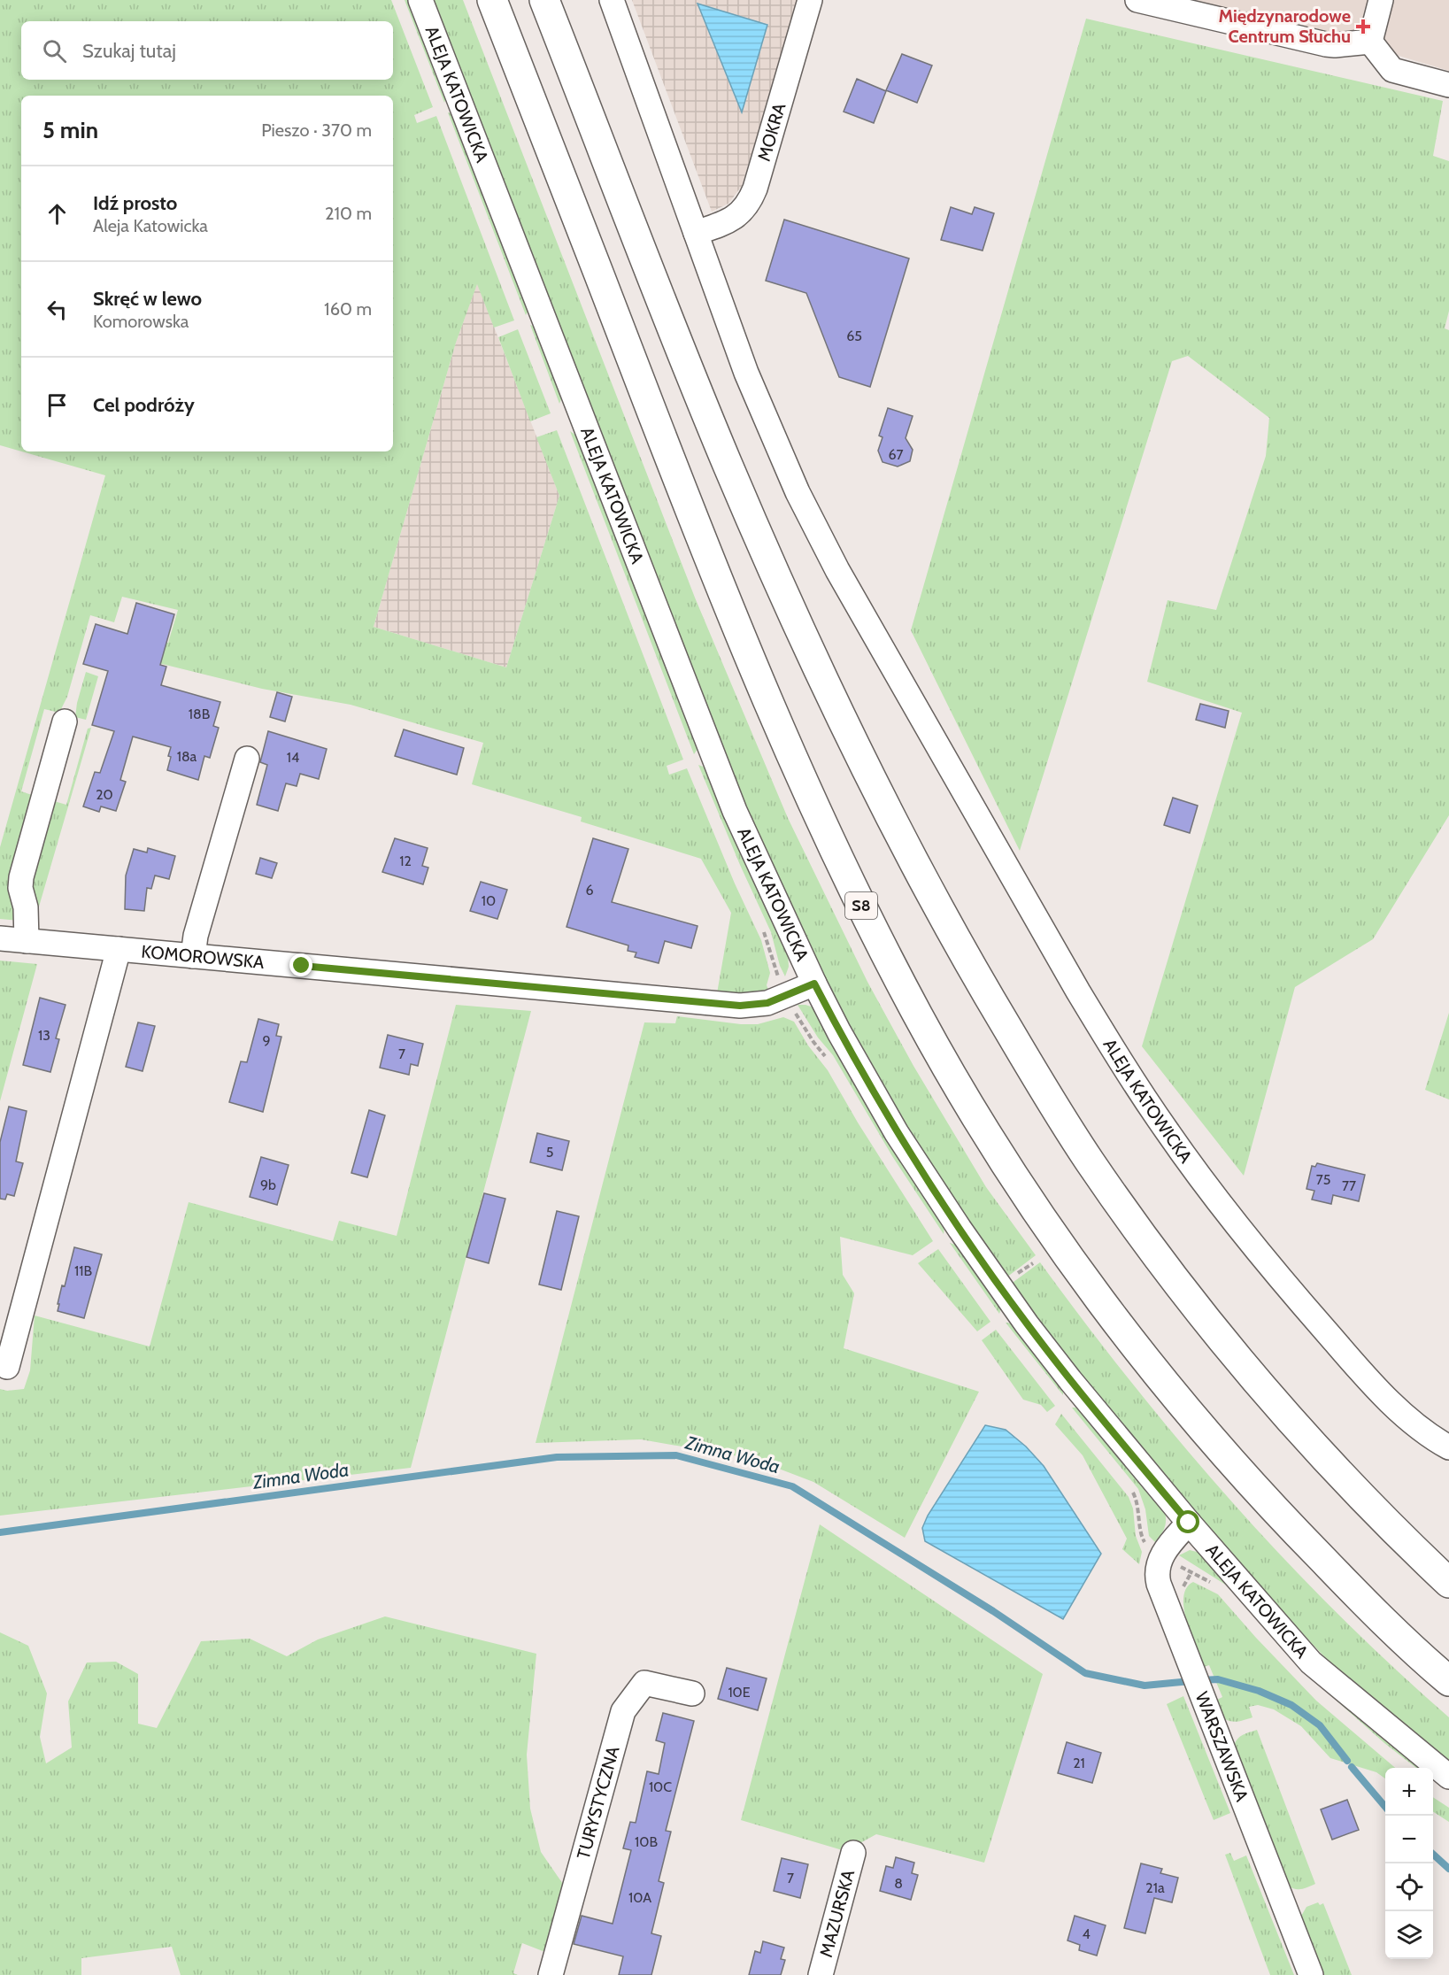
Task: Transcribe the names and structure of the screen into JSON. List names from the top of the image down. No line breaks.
{"streets":{"highway":["S8"],"street":["ALEJA KATOWICKA","MOKRA","KOMOROWSKA","WARSZAWSKA","TURYSTYCZNA","MAZURSKA"]},"crossings":[["ALEJA KATOWICKA","MOKRA"],["ALEJA KATOWICKA","KOMOROWSKA"],["ALEJA KATOWICKA","WARSZAWSKA"]],"water":["Zimna Woda"],"places":{"health":["Międzynarodowe Centrum Słuchu"]},"house_numbers":["65","67","18B","18a","14","20","12","6","10","13","9","7","5","75","9b","77","11B","10E","21","10C","10B","7","8","21a","10A","4"],"page":{"search":"Szukaj tutaj","heading":["5 min","Pieszo · 370 m"],"list":[["Idź prosto","Aleja Katowicka","210 m"],["Skręć w lewo","Komorowska","160 m"],"Cel podróży"],"map_buttons":["+","−"]}}
